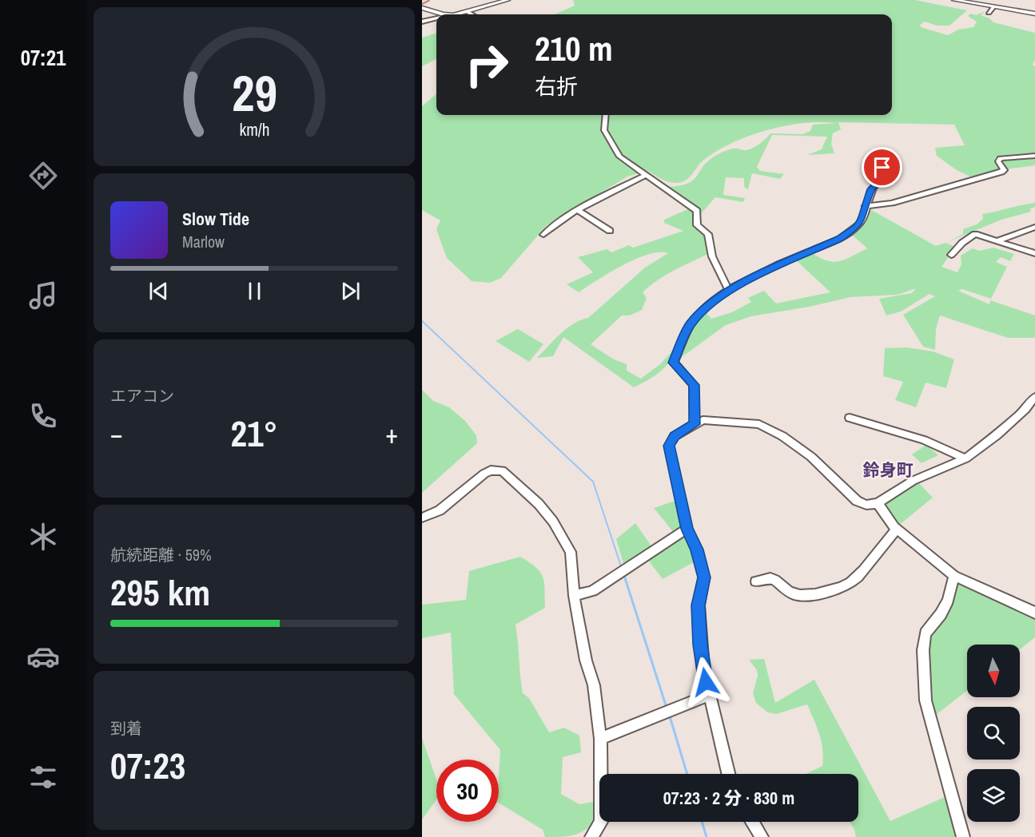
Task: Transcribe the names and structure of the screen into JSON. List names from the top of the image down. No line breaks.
{"districts":["鈴身町"],"north":"bottom","page":{"tabs":"07:21","turn":["210 m","右折"],"song":["Slow Tide","Marlow"],"tile":["エアコン",["航続距離 · 59%","295 km"],["到着","07:23"]],"heat":["−","21°","+"],"limit":"30","trip":"07:23 · 2 分 · 830 m","gauge":["29","km/h"]}}
